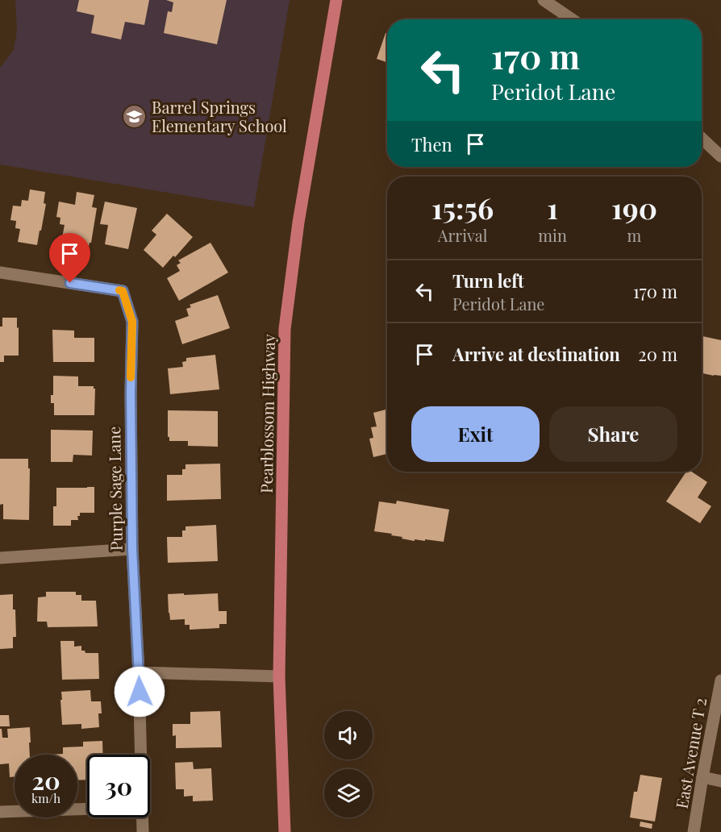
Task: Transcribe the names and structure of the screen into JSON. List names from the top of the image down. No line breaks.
{"streets":{"main road":["Pearblossom Highway"],"street":["Purple Sage Lane","East Avenue T 2"]},"places":{"school or university":["Barrel Springs Elementary School"]},"page":{"turn":["170 m","Peridot Lane"],"then":"Then","eta":["15:56","Arrival","1","min","190","m"],"list":[{"name":"Turn left","note":"Peridot Lane","value":"170 m"},{"name":"Arrive at destination","value":"20 m"}],"buttons":["Exit","Share"],"speed":"20 km/h","limit":"30"}}
